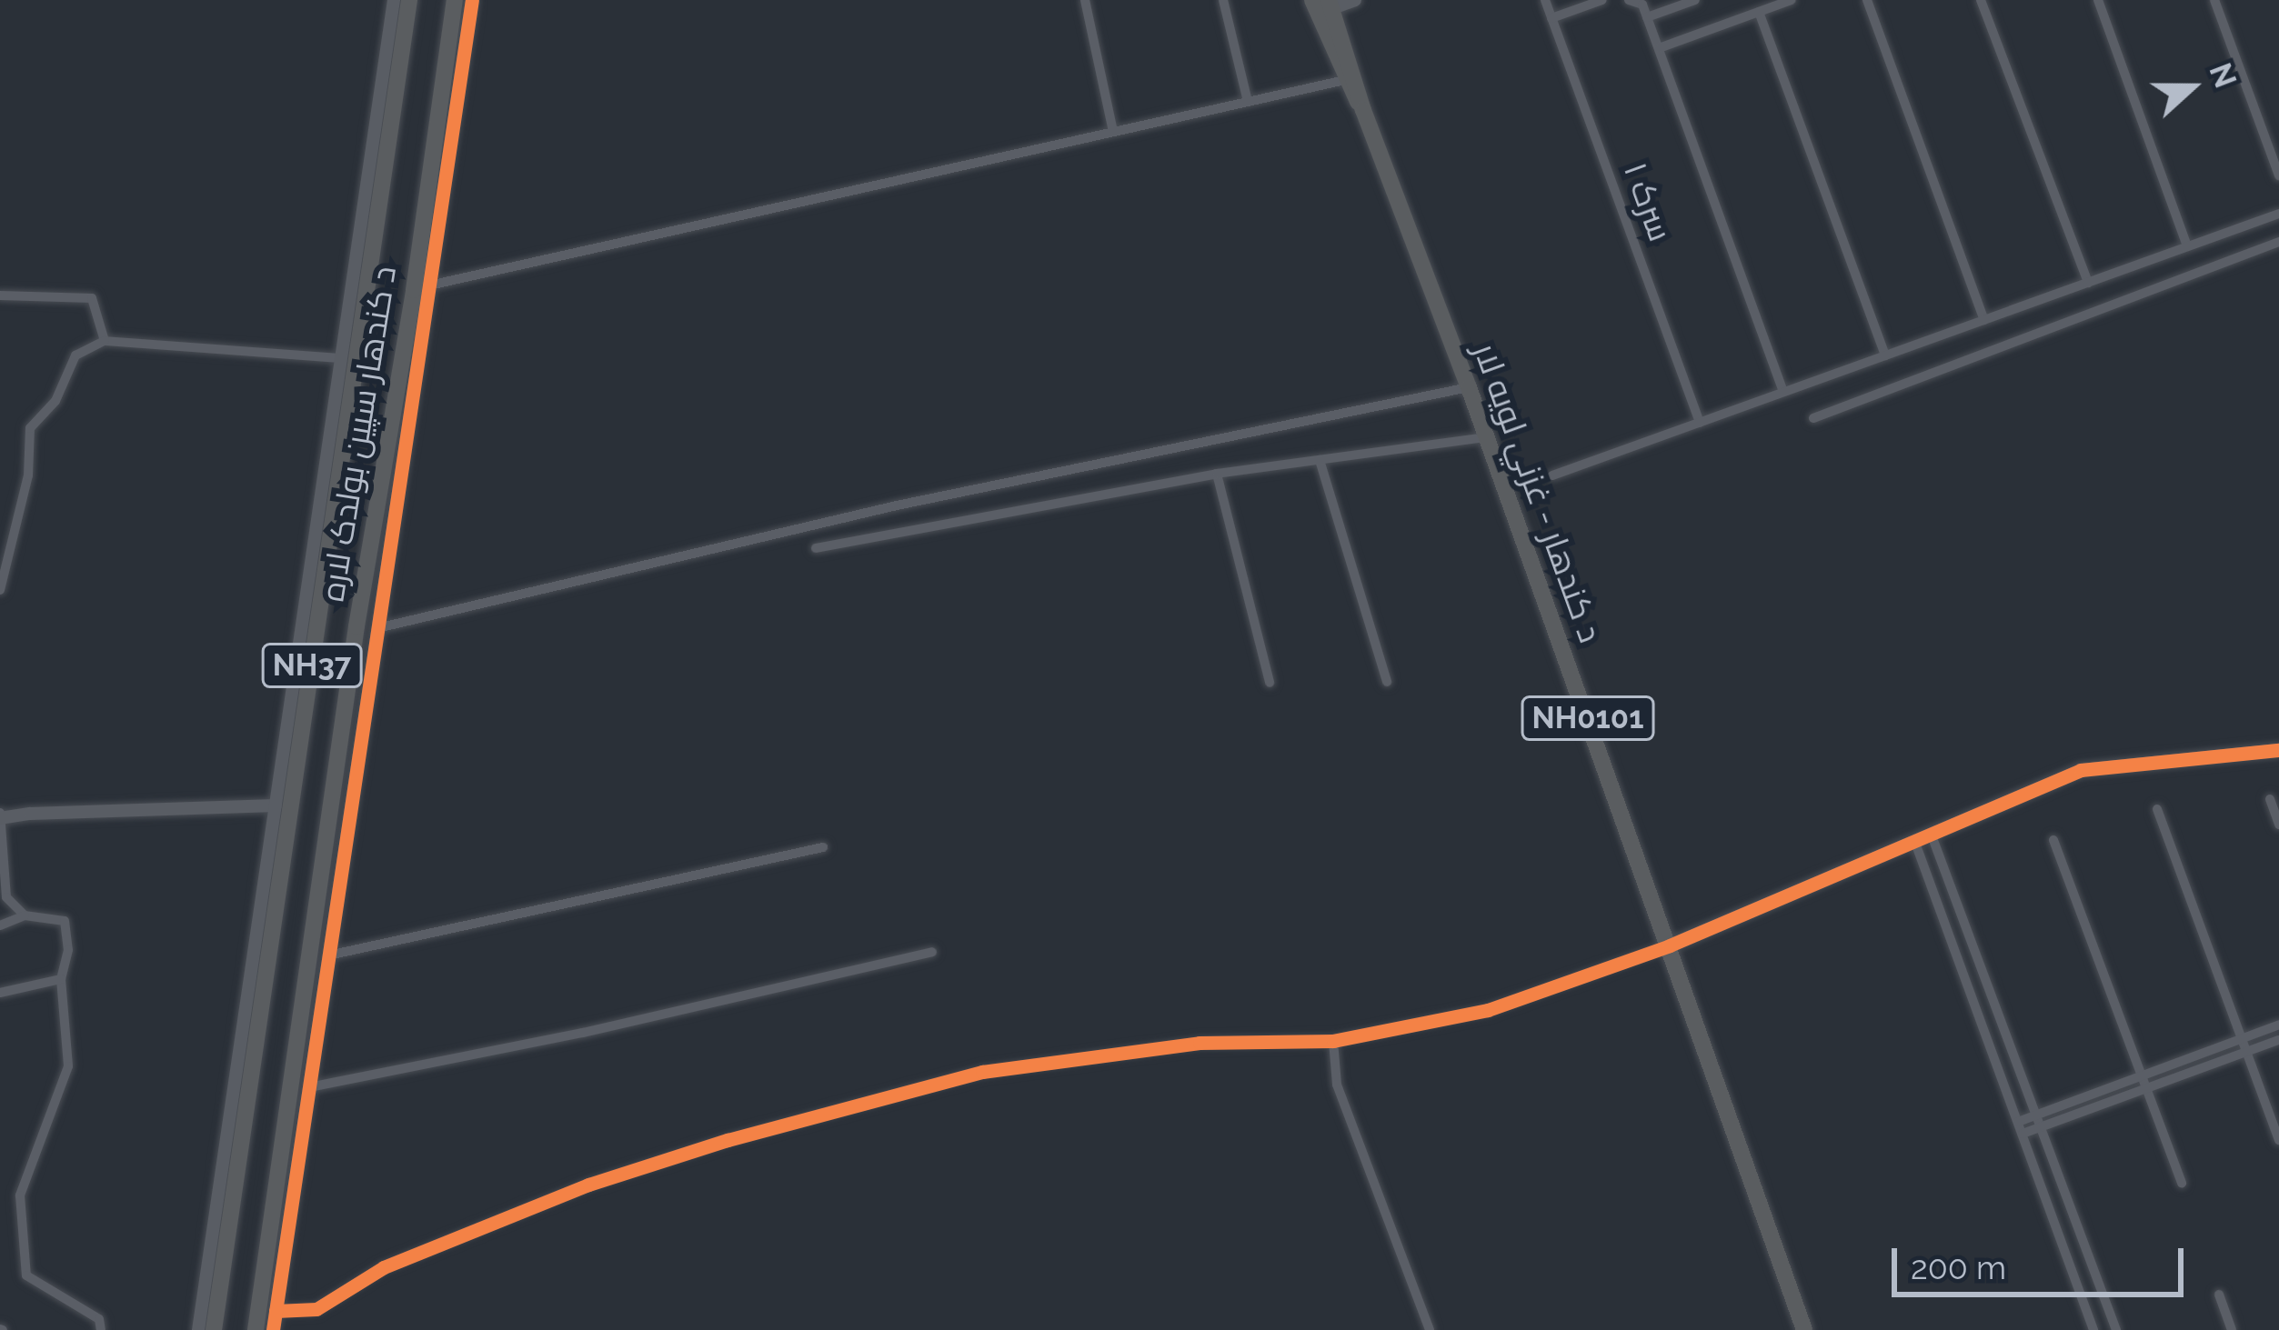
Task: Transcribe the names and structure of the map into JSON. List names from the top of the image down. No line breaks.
{"streets":{"highway":["د کندهار سپین بولدک لاره","د کندهار - غزني لويه لار","NH37","NH0101"],"street":["سرک ۱"]},"scale_bar":"200 m","north":"right"}
